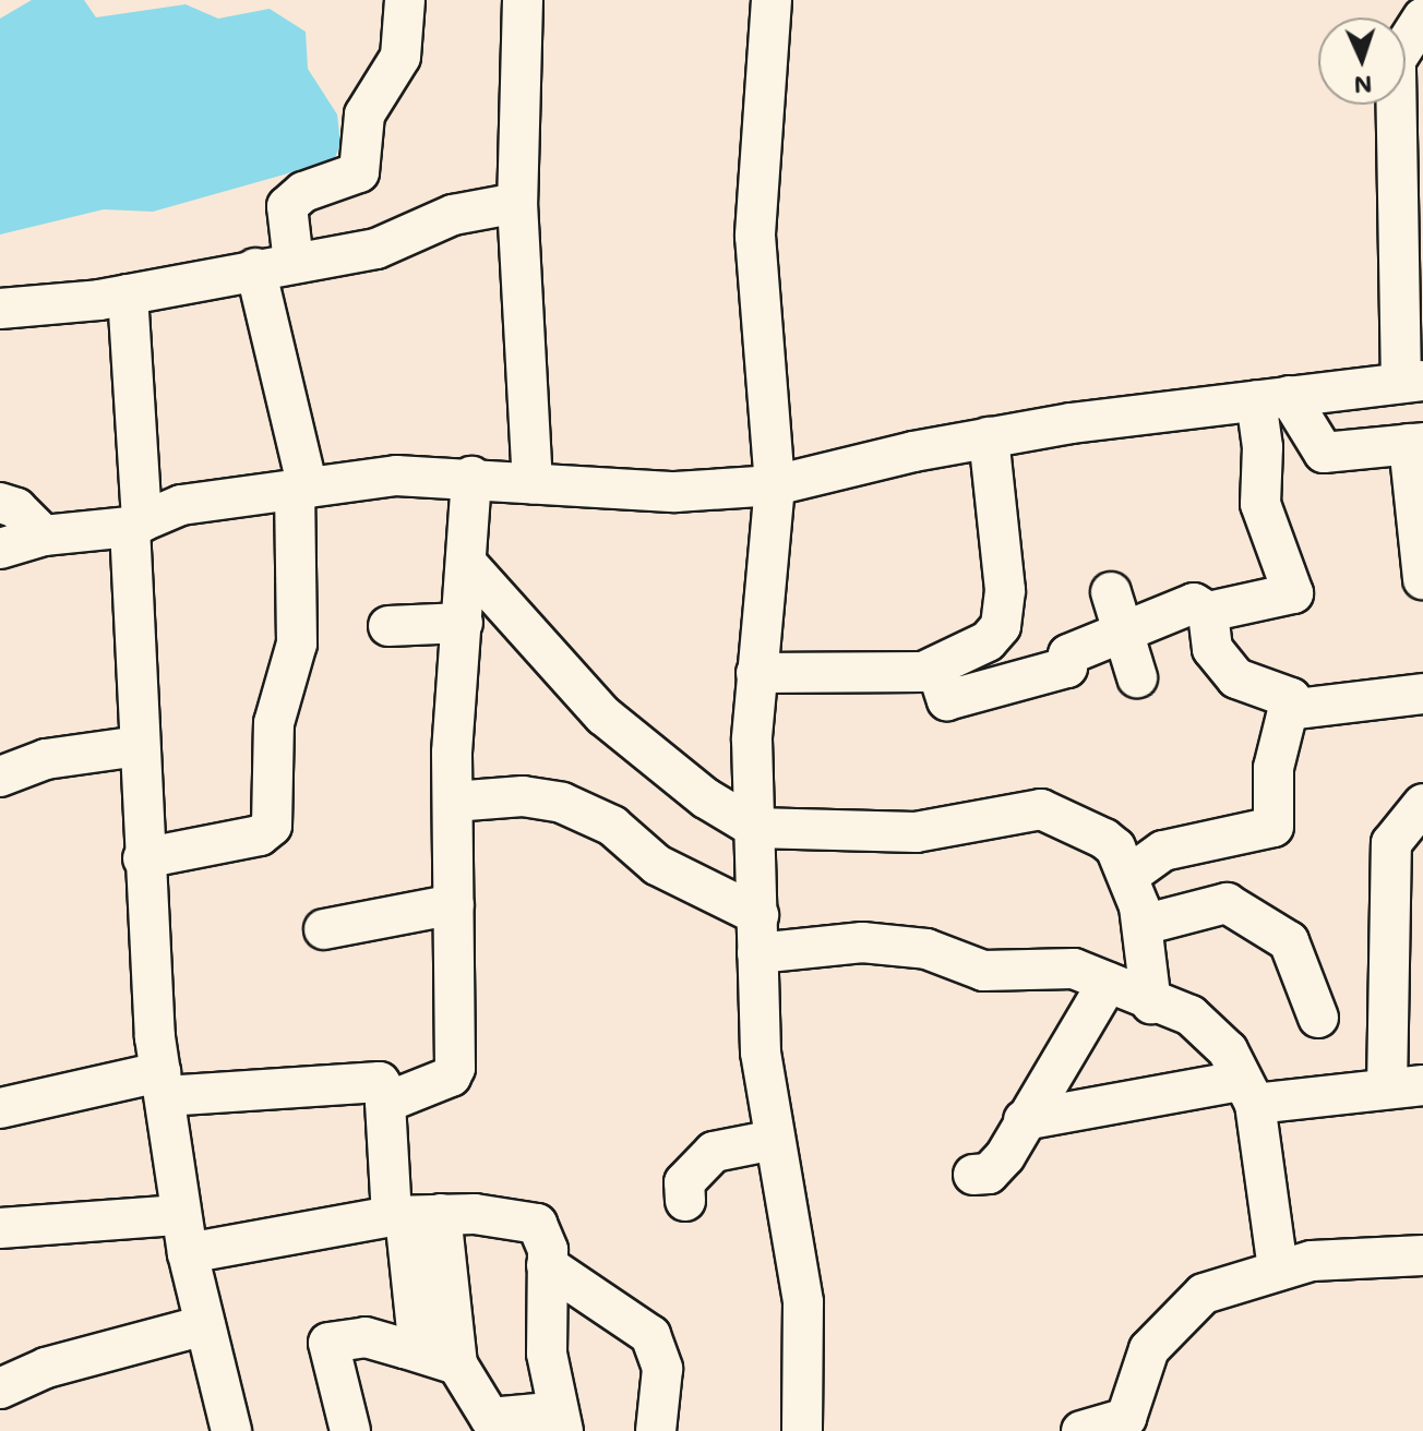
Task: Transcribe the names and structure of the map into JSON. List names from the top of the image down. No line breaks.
{"north":"bottom"}
